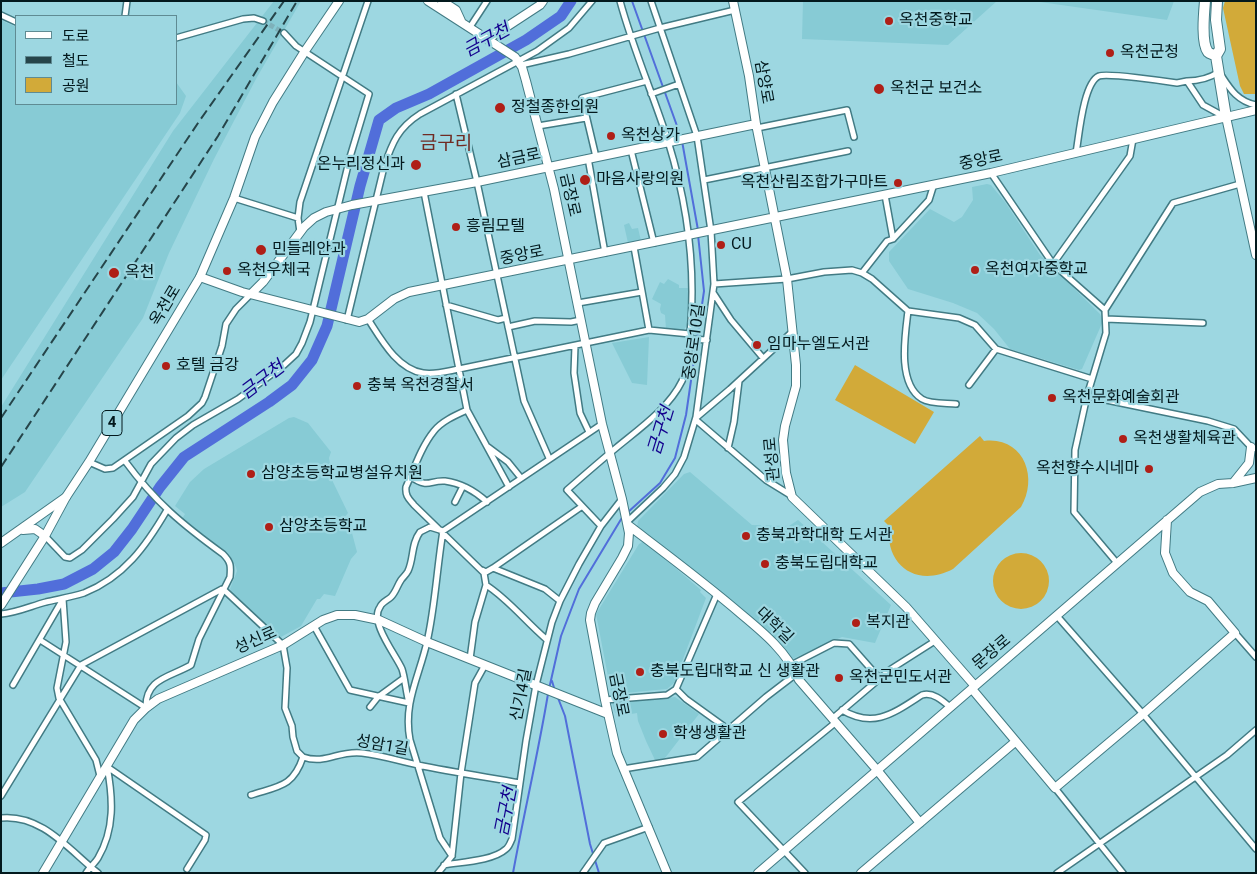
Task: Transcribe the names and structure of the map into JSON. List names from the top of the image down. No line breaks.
{"streets":{"street":["삼양로","삼금로","중앙로","금장로","옥천로","중앙로10길","4","관성로","대학길","성신로","문장로","신기4길","성암1길"]},"crossings":[["삼양로","중앙로"],["삼양로","관성로"],["삼금로","금장로"],["삼금로","중앙로10길"],["중앙로","금장로"],["중앙로","중앙로10길"],["중앙로","관성로"],["금장로","중앙로10길"],["금장로","대학길"],["금장로","성신로"],["금장로","신기4길"],["옥천로","4"],["중앙로10길","대학길"],["관성로","문장로"],["대학길","문장로"],["성신로","신기4길"],["신기4길","성암1길"]],"districts":["금구리"],"water":["금구천"],"places":["옥천중학교","옥천군청","옥천군 보건소","정철종한의원","옥천상가","온누리정신과","마음사랑의원","옥천산림조합가구마트","흥림모텔","CU","민들레안과","옥천여자중학교","옥천우체국","옥천","임마누엘도서관","호텔 금강","충북 옥천경찰서","옥천문화예술회관","옥천생활체육관","옥천향수시네마","삼양초등학교병설유치원","삼양초등학교","충북과학대학 도서관","충북도립대학교","복지관","충북도립대학교 신 생활관","옥천군민도서관","학생생활관"],"legend":["도로","철도","공원"]}
